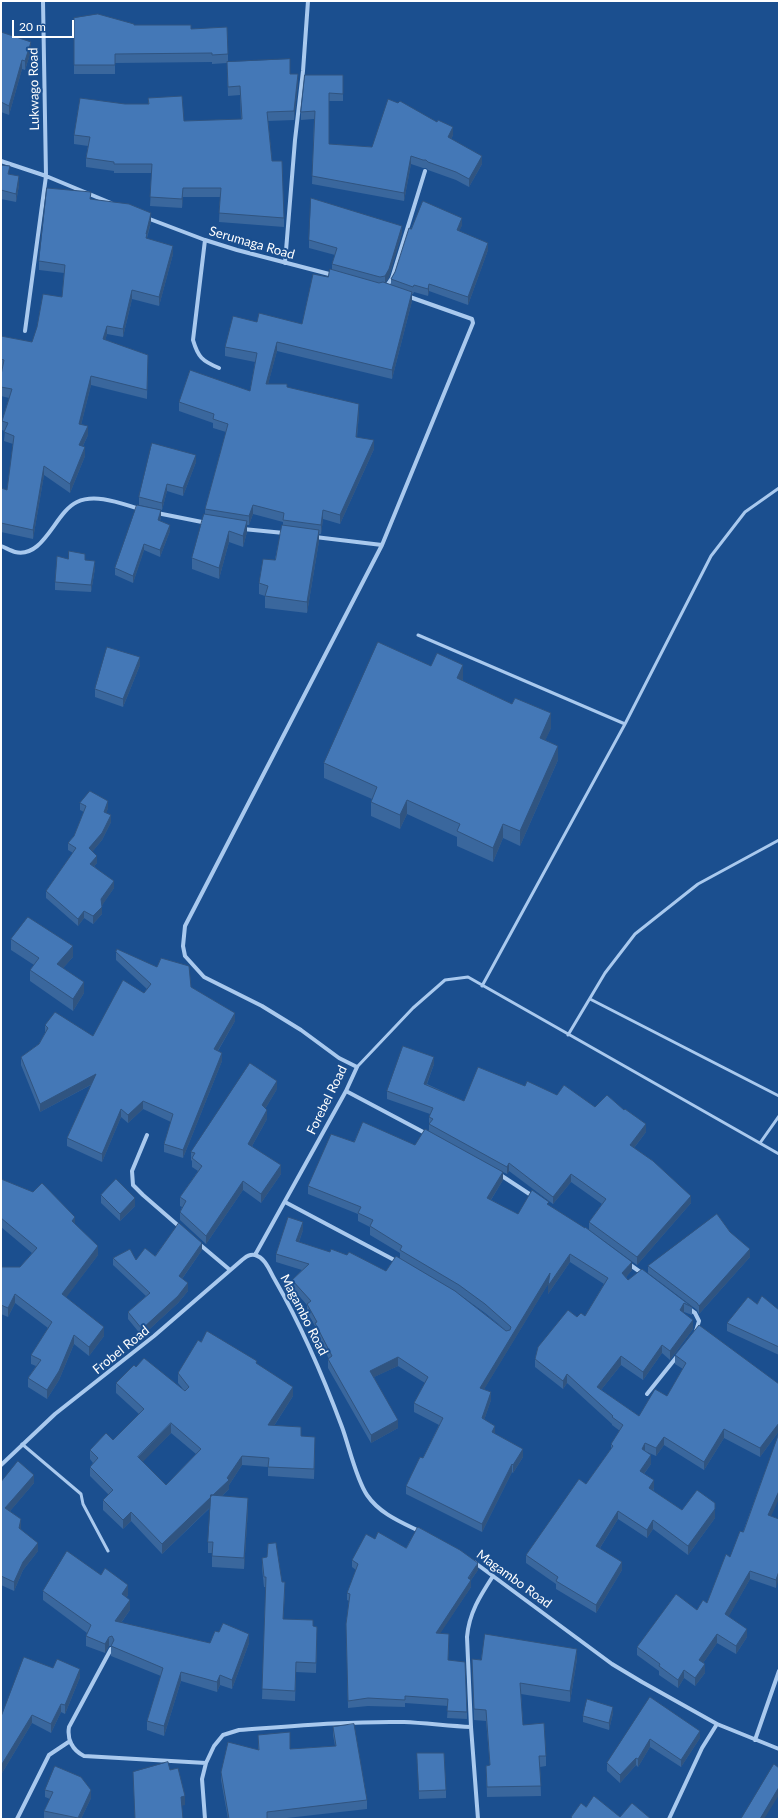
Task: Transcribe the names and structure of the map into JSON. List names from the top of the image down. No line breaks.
{"streets":{"street":["Lukwago Road","Serumaga Road","Forebel Road","Magambo Road","Frobel Road"]},"crossings":[["Forebel Road","Magambo Road"],["Forebel Road","Frobel Road"],["Magambo Road","Frobel Road"]],"scale_bar":"20 m"}
